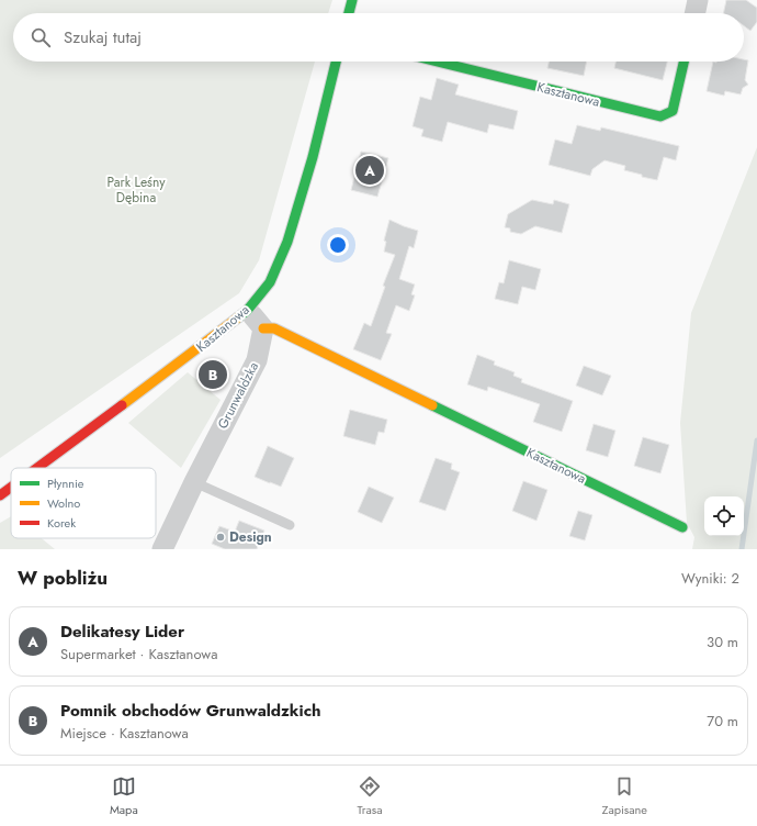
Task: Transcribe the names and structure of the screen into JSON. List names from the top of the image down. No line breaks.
{"streets":{"street":["Kasztanowa","Grunwaldzka"]},"crossings":[["Kasztanowa","Grunwaldzka"]],"parks":["Park Leśny Dębina"],"places":["Design"],"legend":["Płynnie","Wolno","Korek"],"page":{"search":"Szukaj tutaj","pins":["A","B"],"heading":["W pobliżu","Wyniki: 2"],"list":[{"mark":"A","name":"Delikatesy Lider","note":"Supermarket · Kasztanowa","value":"30 m"},{"mark":"B","name":"Pomnik obchodów Grunwaldzkich","note":"Miejsce · Kasztanowa","value":"70 m"}],"nav":["Mapa","Trasa","Zapisane"]}}
